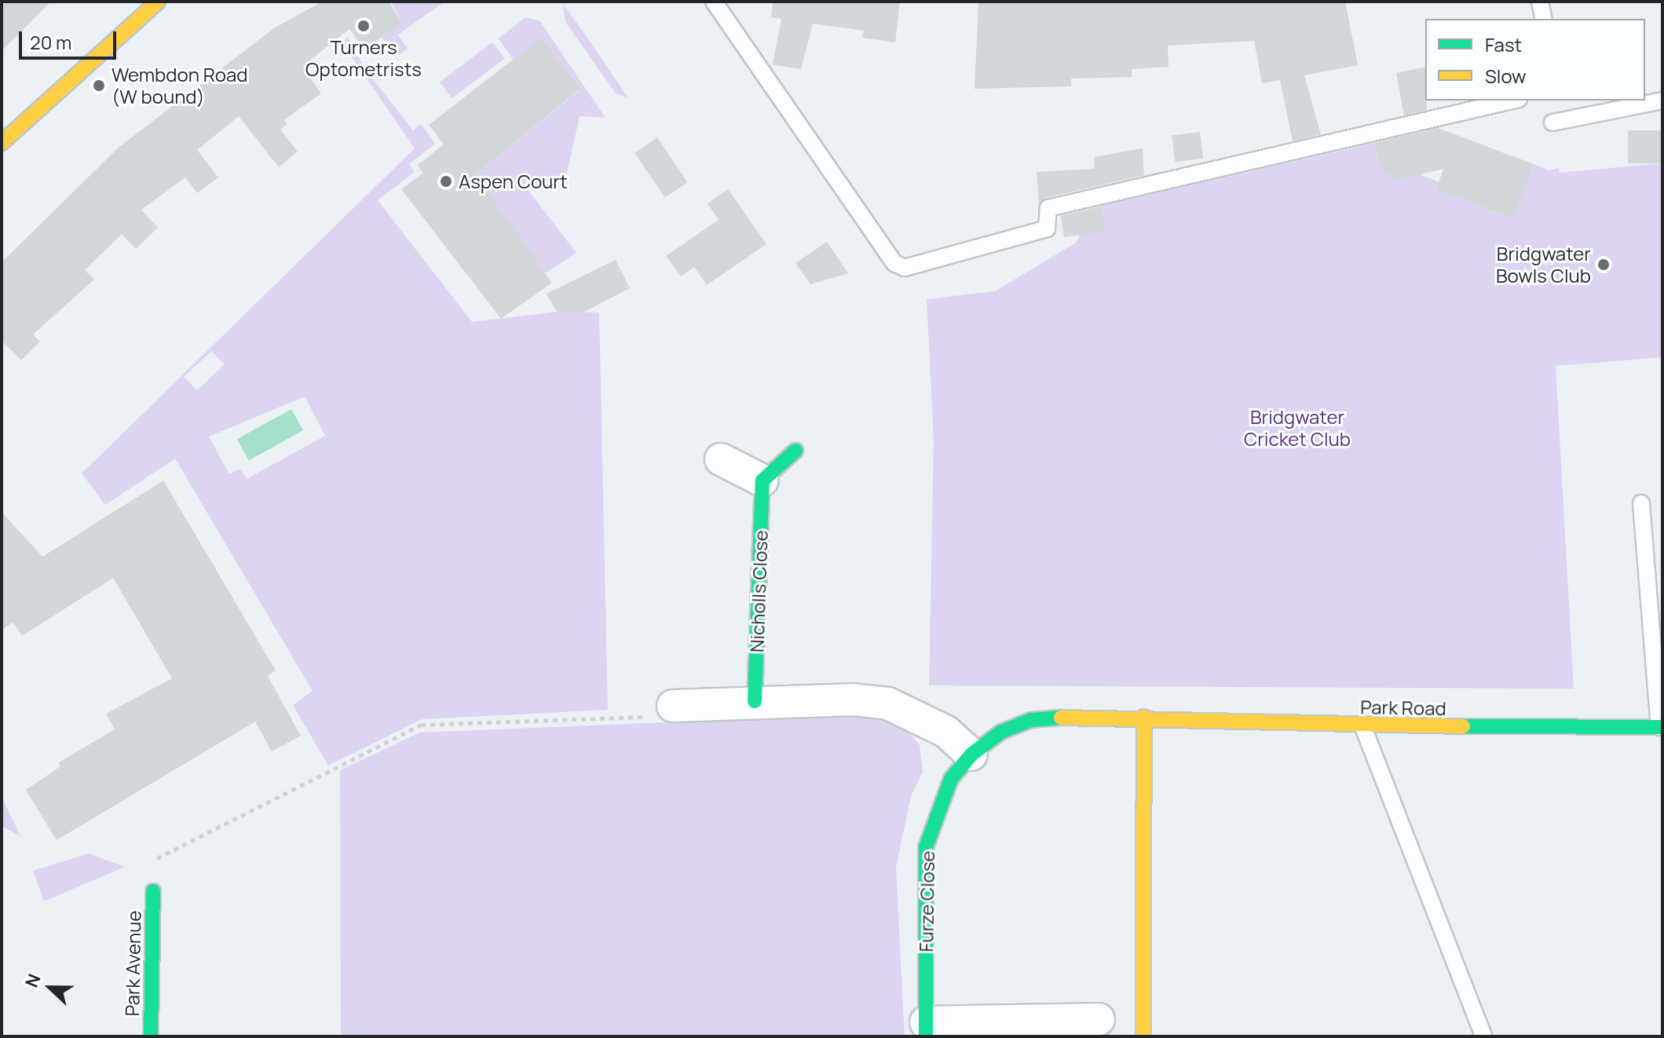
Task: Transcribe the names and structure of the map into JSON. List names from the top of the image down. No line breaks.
{"streets":{"street":["Nicholls Close","Park Road","Furze Close","Park Avenue"]},"crossings":[["Park Road","Furze Close"]],"parks":["Bridgwater Cricket Club"],"places":["Turners Optometrists","Wembdon Road (W bound)","Aspen Court","Bridgwater Bowls Club"],"legend":["Fast","Slow"],"scale_bar":"20 m","north":"left"}
